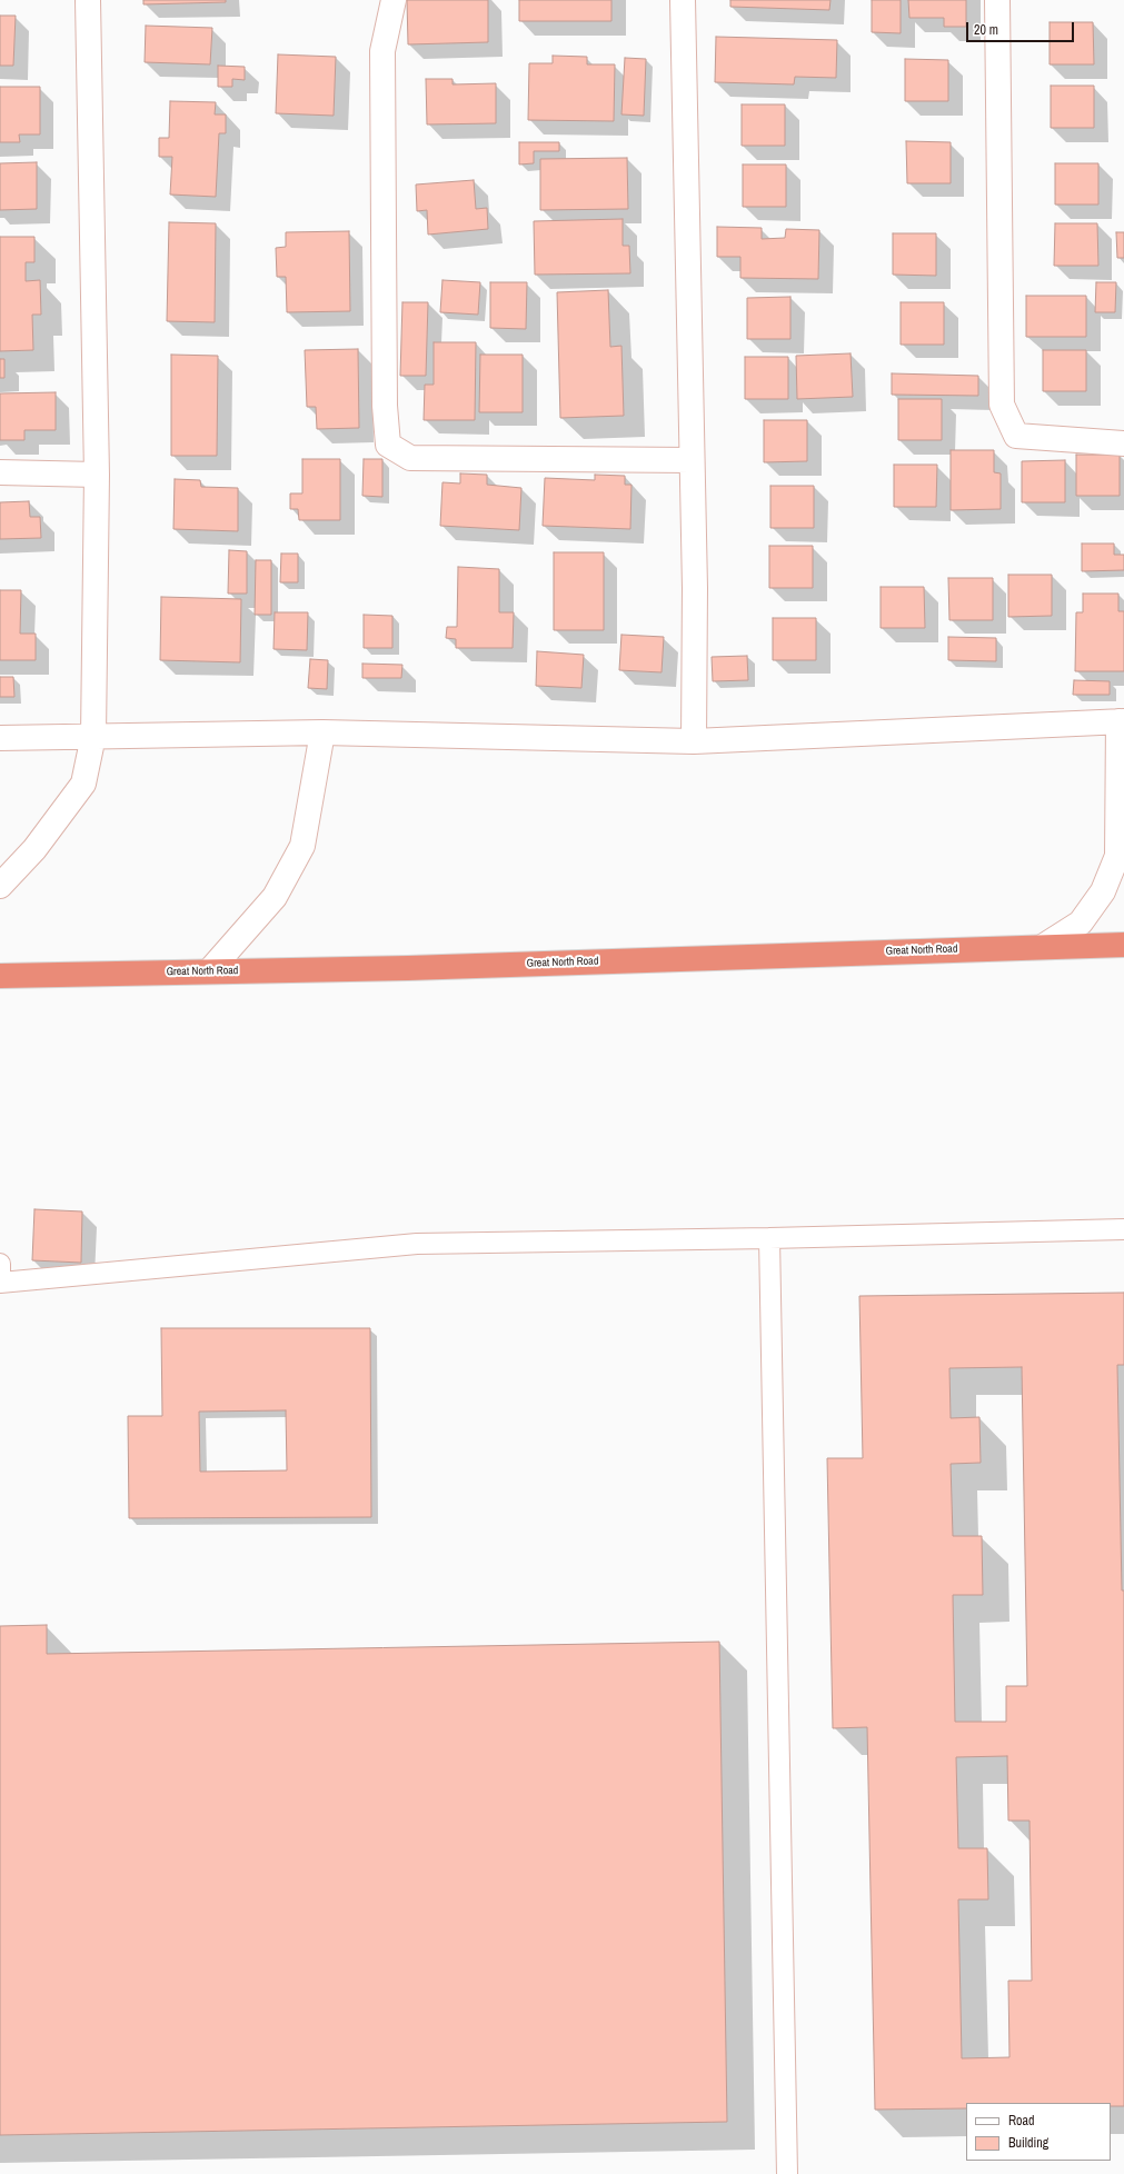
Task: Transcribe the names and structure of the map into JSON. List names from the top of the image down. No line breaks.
{"streets":{"highway":["Great North Road"]},"legend":["Road","Building"],"scale_bar":"20 m"}
